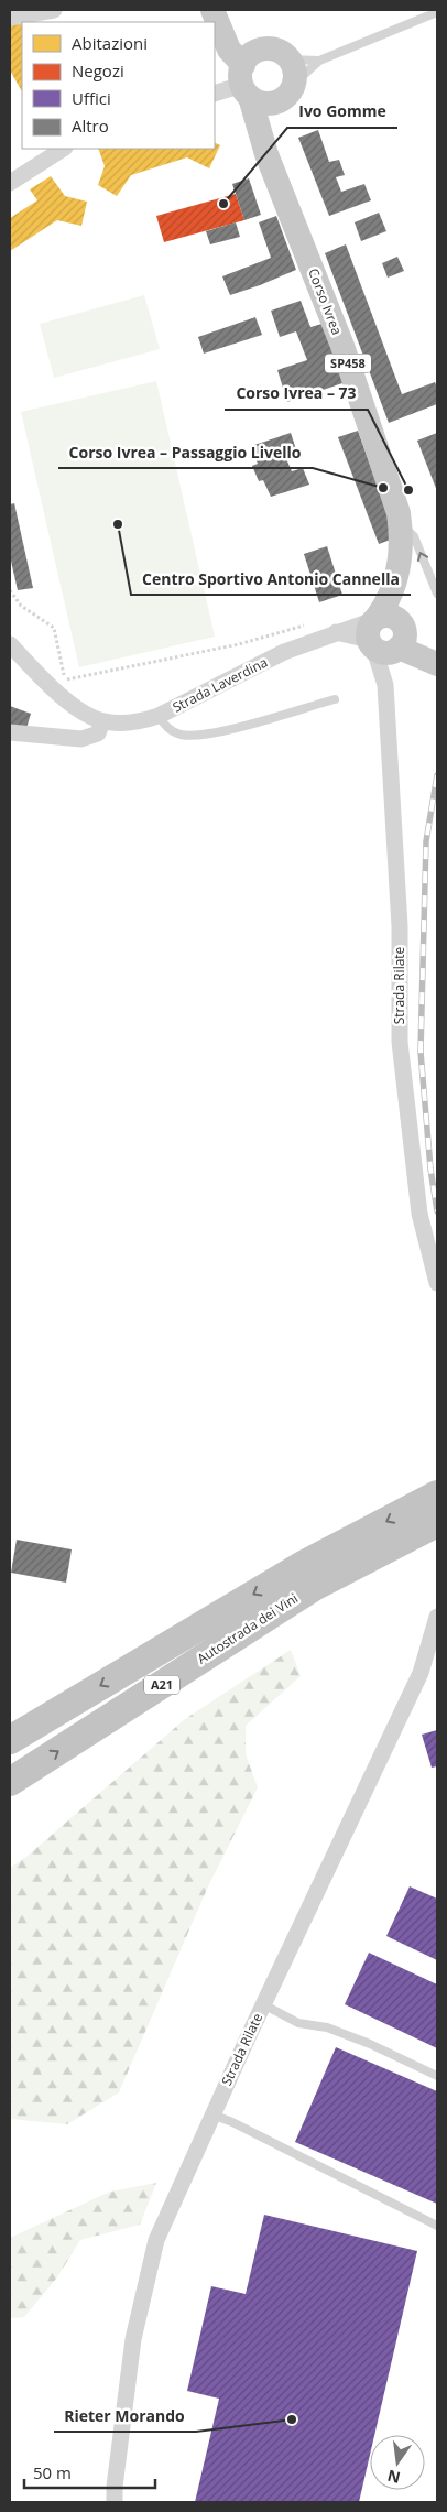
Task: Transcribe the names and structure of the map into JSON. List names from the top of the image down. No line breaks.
{"streets":{"highway":["Autostrada dei Vini","A21"],"main road":["Corso Ivrea","SP458"],"street":["Strada Laverdina","Strada Rilate"]},"crossings":[["Corso Ivrea","Strada Laverdina"],["Corso Ivrea","Strada Rilate"],["Strada Laverdina","Strada Rilate"]],"places":["Ivo Gomme","Corso Ivrea – Passaggio Livello","Corso Ivrea – 73","Centro Sportivo Antonio Cannella","Rieter Morando"],"legend":["Abitazioni","Negozi","Uffici","Altro"],"scale_bar":"50 m","north":"bottom"}
